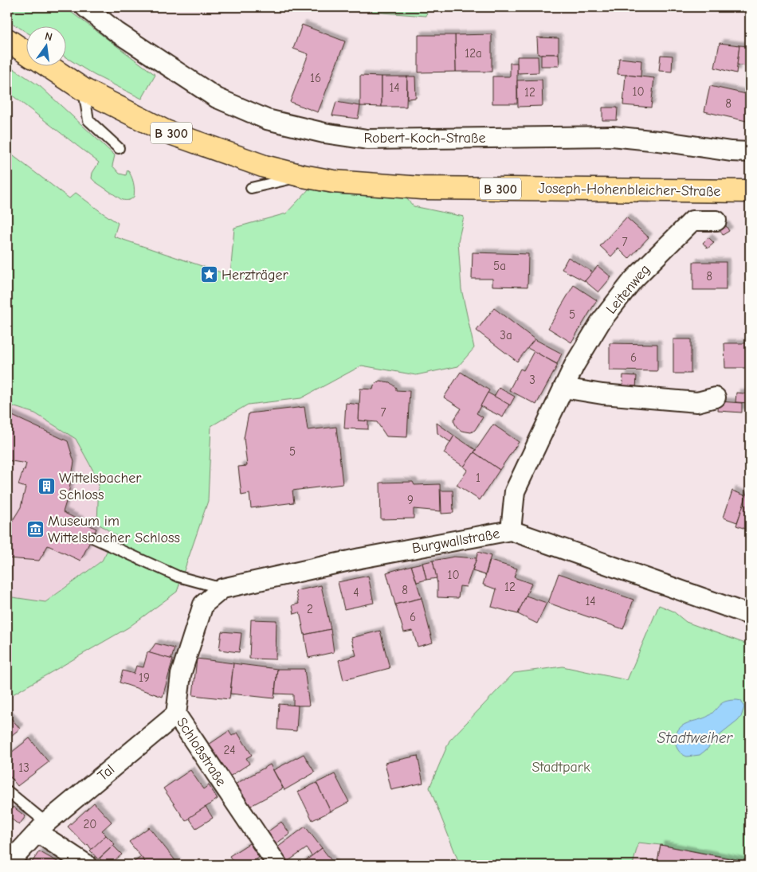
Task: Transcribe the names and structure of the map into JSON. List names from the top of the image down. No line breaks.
{"streets":{"main road":["B 300","Joseph-Hohenbleicher-Straße"],"street":["Robert-Koch-Straße","Leitenweg","Burgwallstraße","Schloßstraße","Tal"]},"crossings":[["Leitenweg","Burgwallstraße"],["Burgwallstraße","Schloßstraße"],["Schloßstraße","Tal"]],"water":["Stadtweiher"],"parks":["Stadtpark"],"places":{"place":["Herzträger"],"building":["Wittelsbacher Schloss"],"museum":["Museum im Wittelsbacher Schloss"]},"house_numbers":["12a","16","14","10","12","8","7","5a","8","5","3a","6","3","7","5","1","9","10","12","8","4","14","2","6","19","24","13","20"],"north":"top"}
